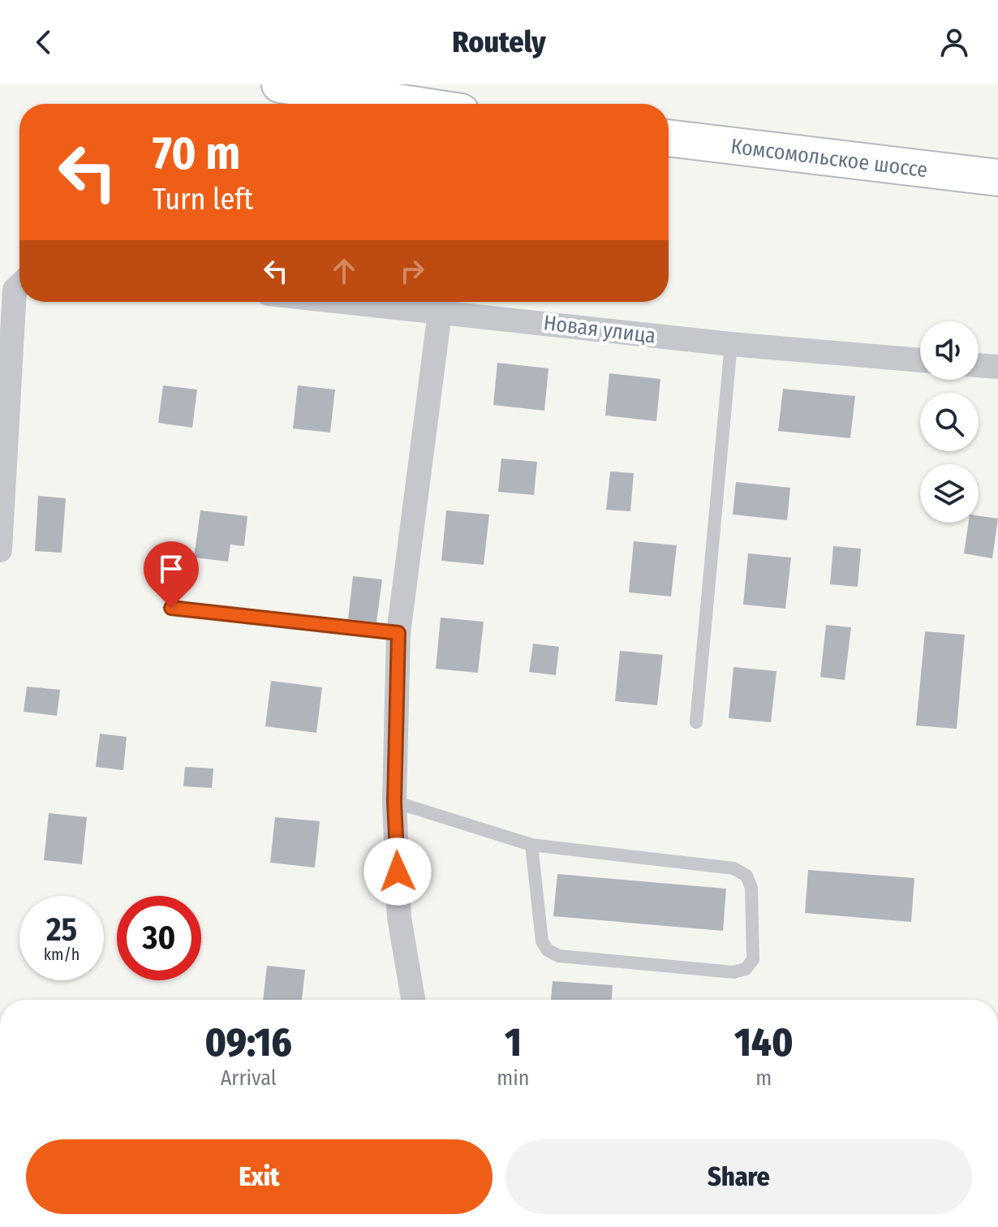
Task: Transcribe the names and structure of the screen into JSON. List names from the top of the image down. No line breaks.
{"streets":{"highway":["Комсомольское шоссе"],"street":["Новая улица"]},"page":{"header":"Routely","turn":["70 m","Turn left"],"speed":"25 km/h","limit":"30","eta":["09:16","Arrival","1","min","140","m"],"buttons":["Exit","Share"]}}
